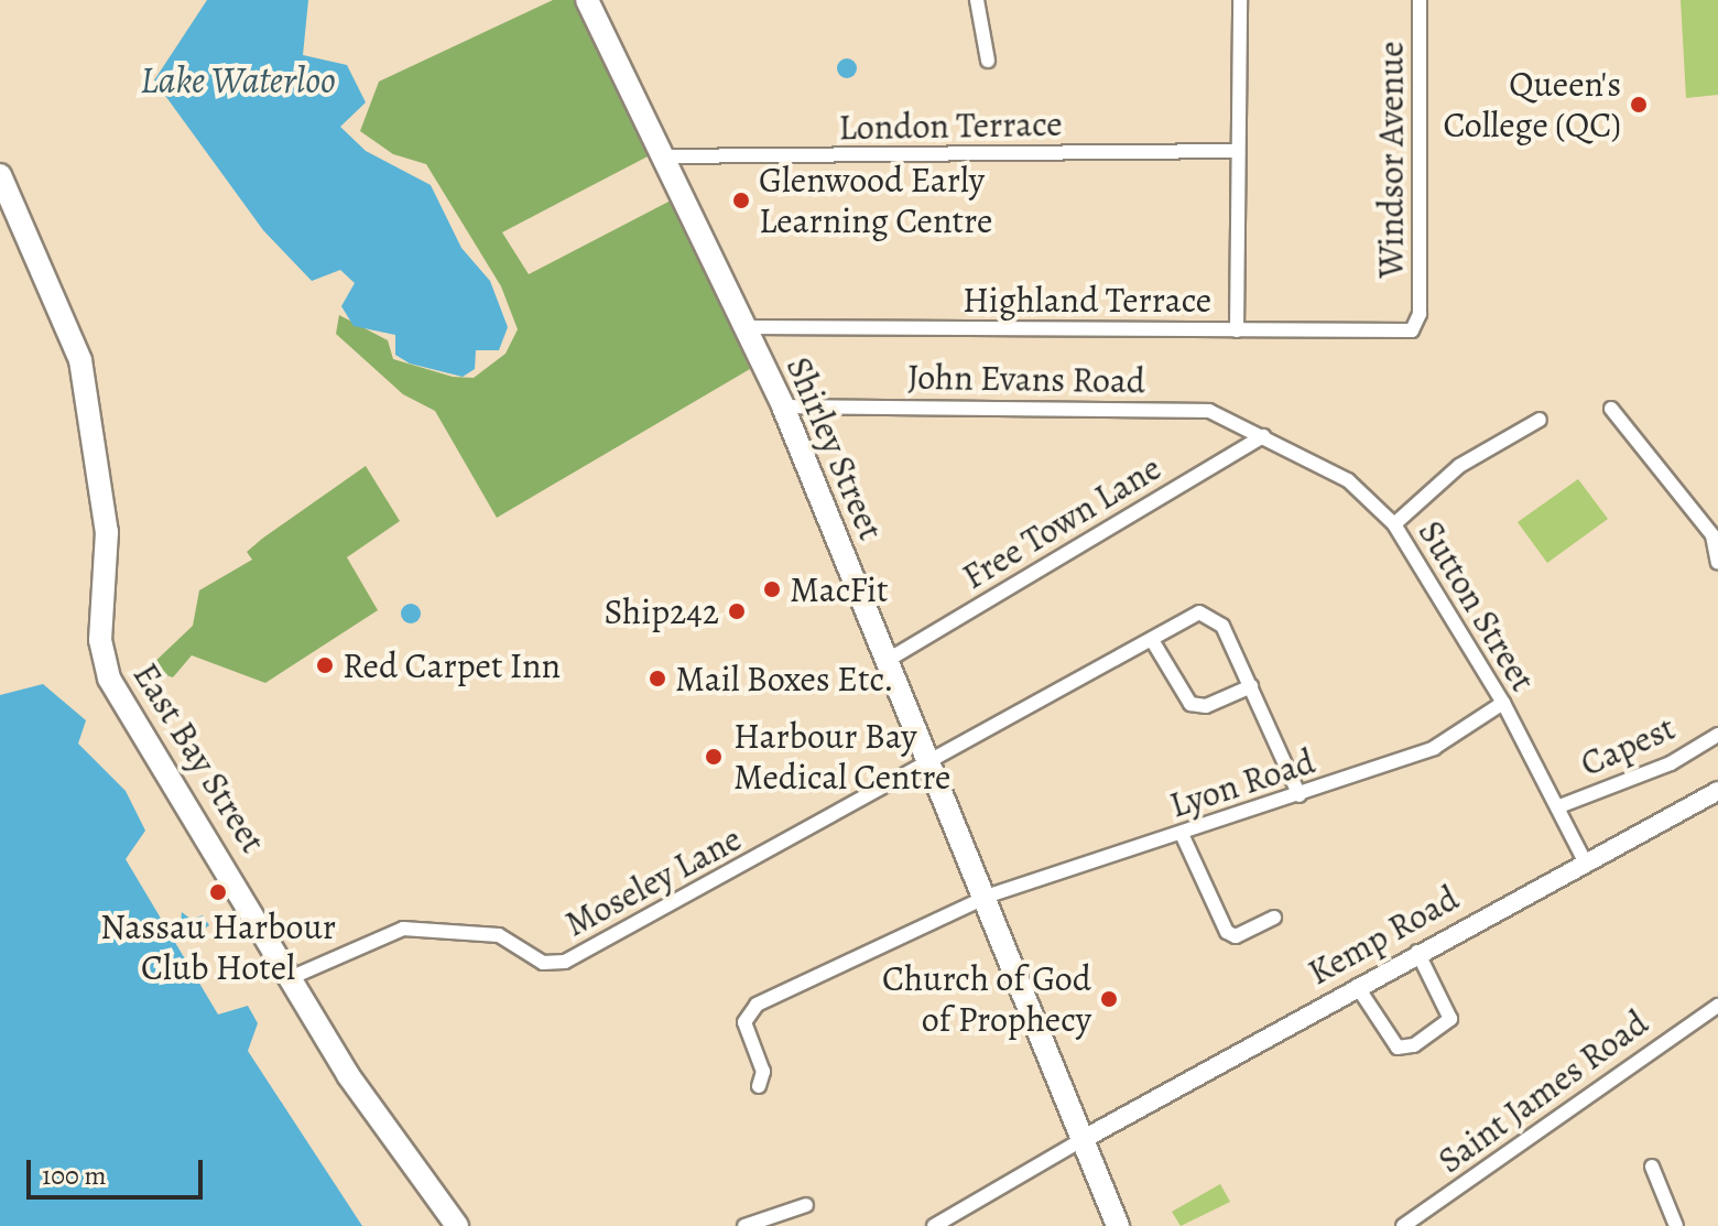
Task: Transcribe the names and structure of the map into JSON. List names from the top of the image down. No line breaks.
{"streets":{"highway":["Shirley Street","East Bay Street"],"street":["London Terrace","Windsor Avenue","Highland Terrace","John Evans Road","Free Town Lane","Sutton Street","Capest","Lyon Road","Moseley Lane","Kemp Road","Saint James Road"]},"crossings":[["London Terrace","Shirley Street"],["Windsor Avenue","Highland Terrace"],["Highland Terrace","Shirley Street"],["John Evans Road","Shirley Street"],["John Evans Road","Free Town Lane"],["John Evans Road","Sutton Street"],["Shirley Street","Free Town Lane"],["Shirley Street","Lyon Road"],["Shirley Street","Moseley Lane"],["Shirley Street","Kemp Road"],["Free Town Lane","Sutton Street"],["Sutton Street","Capest"],["Sutton Street","Lyon Road"],["Sutton Street","Kemp Road"],["East Bay Street","Moseley Lane"]],"water":["Lake Waterloo"],"places":["Queen's College (QC)","Glenwood Early Learning Centre","MacFit","Ship242","Red Carpet Inn","Mail Boxes Etc.","Harbour Bay Medical Centre","Nassau Harbour Club Hotel","Church of God of Prophecy"],"scale_bar":"100 m"}
